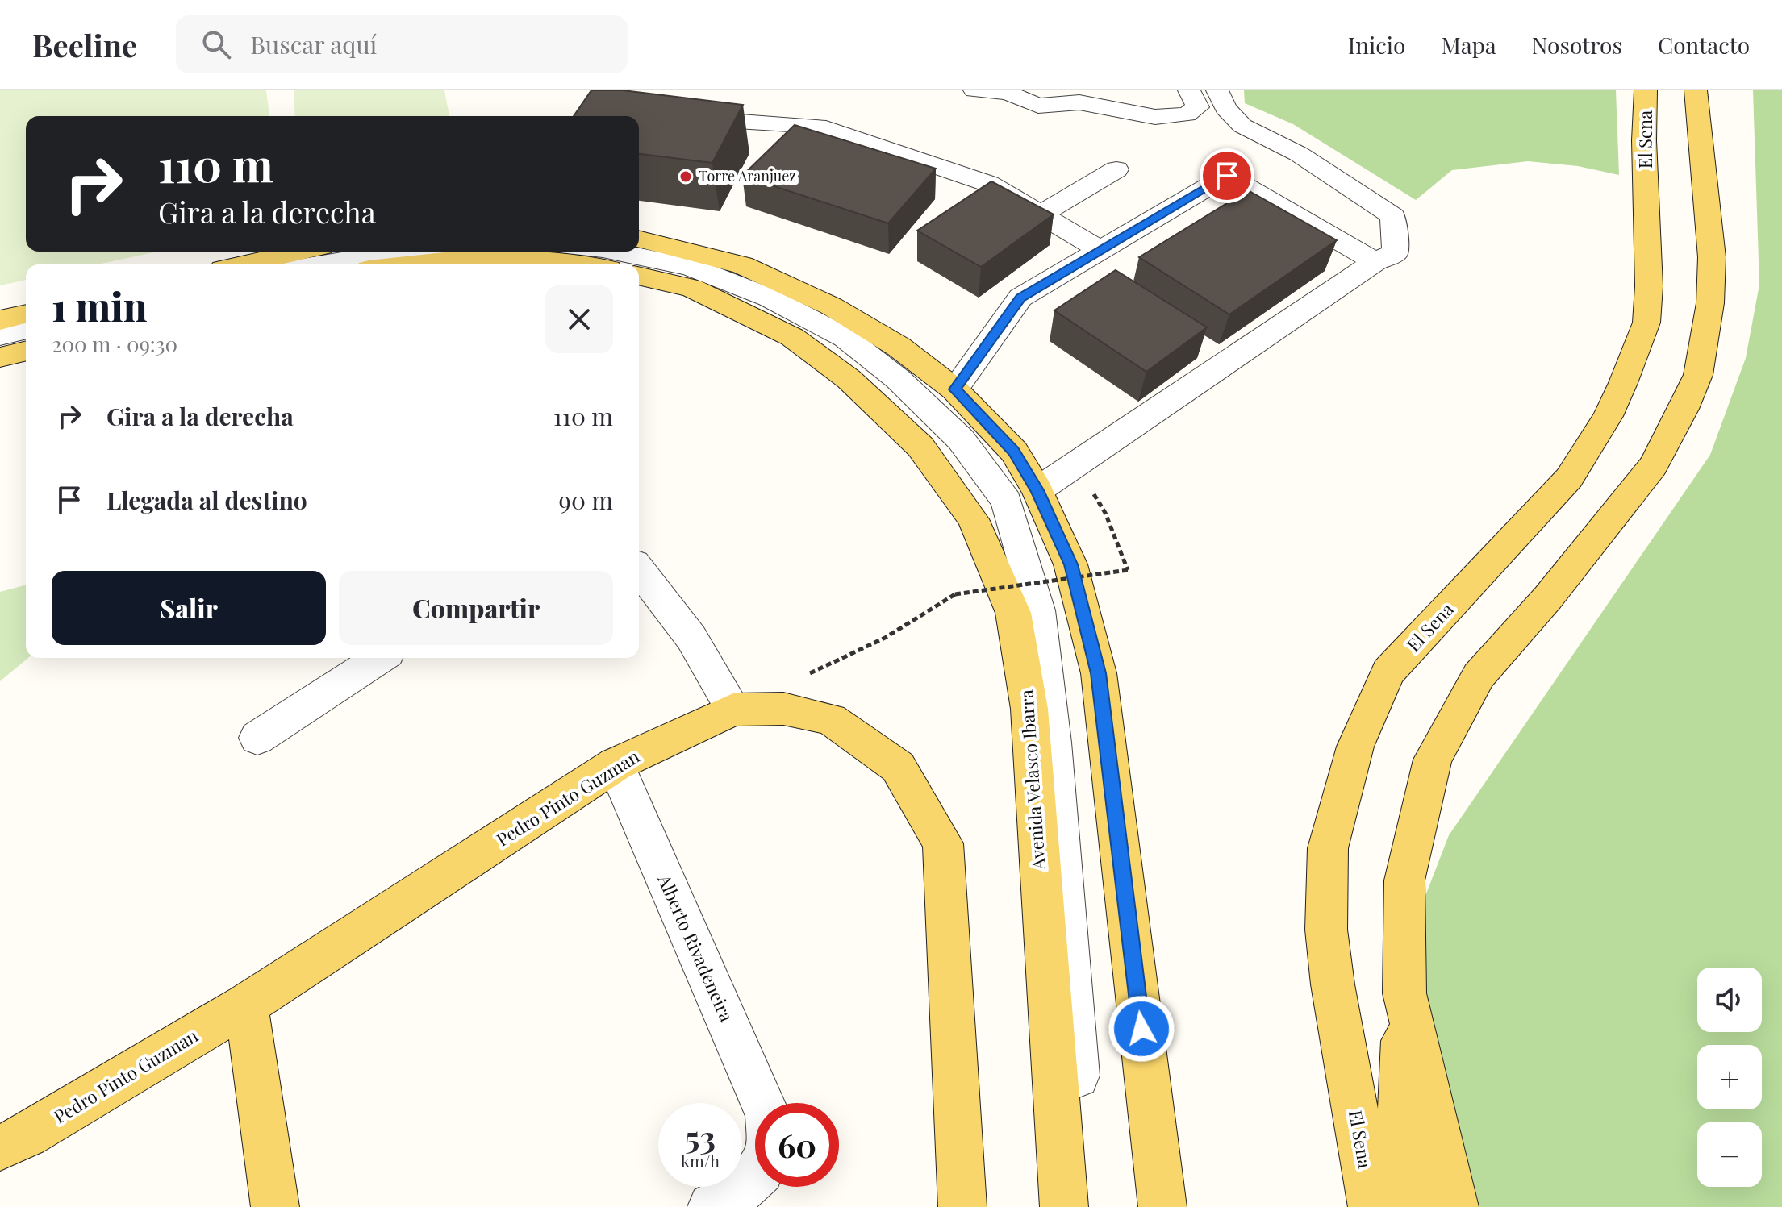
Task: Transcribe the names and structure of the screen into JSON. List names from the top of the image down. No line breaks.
{"streets":{"main road":["El Sena","Avenida Velasco Ibarra","Pedro Pinto Guzman"],"street":["Alberto Rivadeneira"]},"crossings":[["Pedro Pinto Guzman","Alberto Rivadeneira"]],"places":["Torre Aranjuez"],"page":{"header":"Beeline","search":"Buscar aquí","nav":["Inicio","Mapa","Nosotros","Contacto"],"turn":["110 m","Gira a la derecha"],"heading":["1 min","200 m · 09:30"],"list":[{"name":"Gira a la derecha","value":"110 m"},{"name":"Llegada al destino","value":"90 m"}],"buttons":["Salir","Compartir"],"map_buttons":["+","−"],"speed":"53 km/h","limit":"60"}}
